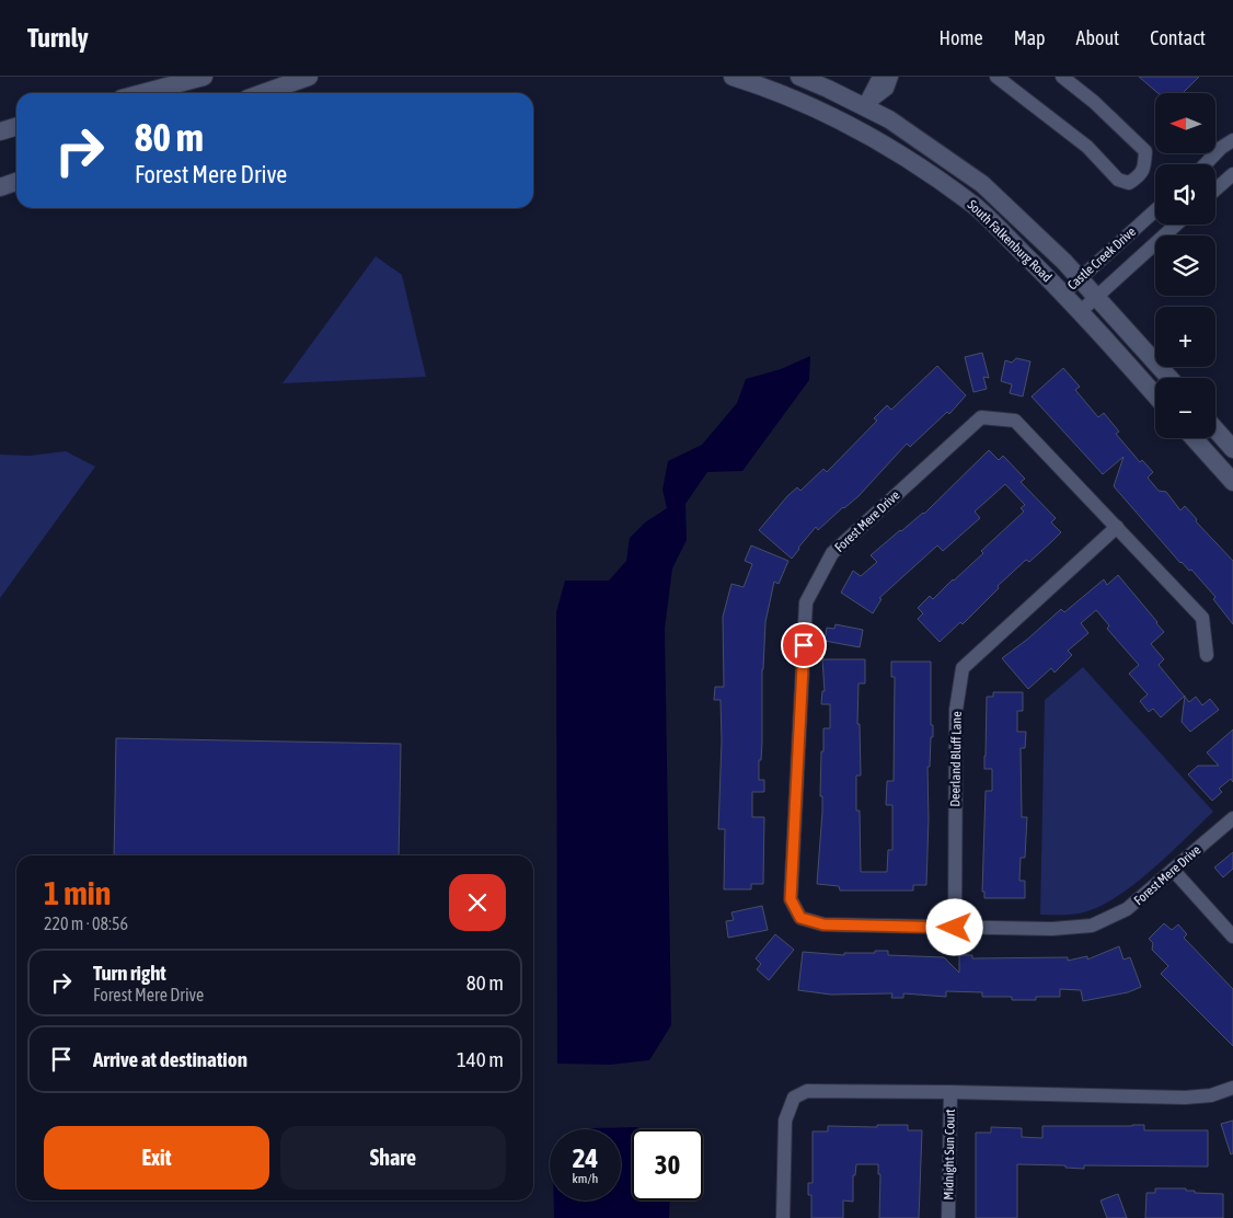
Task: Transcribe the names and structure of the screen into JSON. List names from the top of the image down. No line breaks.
{"streets":{"street":["South Falkenburg Road","Castle Creek Drive","Forest Mere Drive","Deerland Bluff Lane","Midnight Sun Court"]},"crossings":[["South Falkenburg Road","Castle Creek Drive"],["Forest Mere Drive","Deerland Bluff Lane"]],"north":"left","page":{"header":"Turnly","nav":["Home","Map","About","Contact"],"map_buttons":["+","−"],"turn":["80 m","Forest Mere Drive"],"heading":["1 min","220 m · 08:56"],"list":[{"name":"Turn right","note":"Forest Mere Drive","value":"80 m"},{"name":"Arrive at destination","value":"140 m"}],"buttons":["Exit","Share"],"speed":"24 km/h","limit":"30"}}
